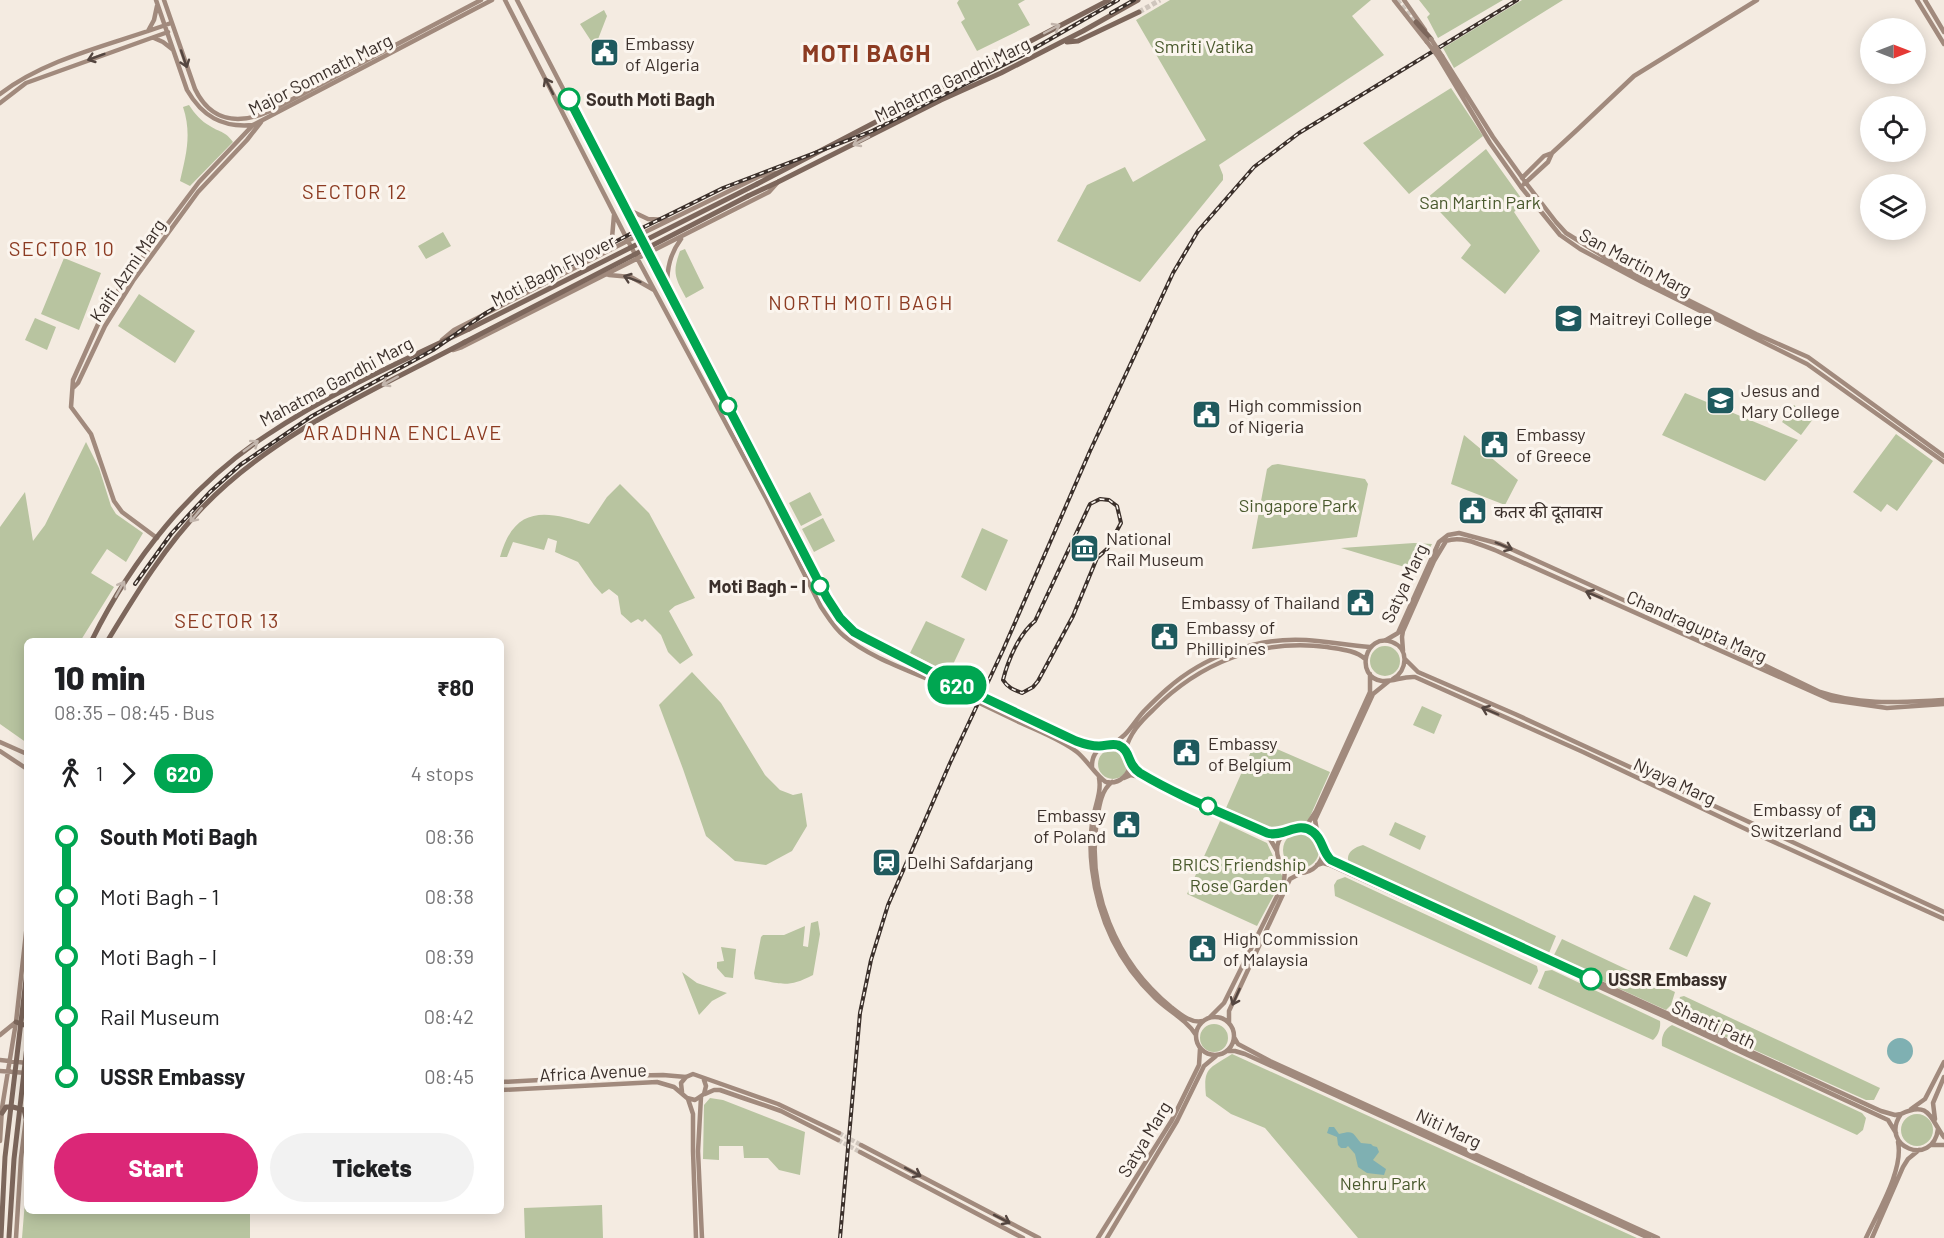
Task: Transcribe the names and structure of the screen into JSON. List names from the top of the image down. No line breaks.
{"streets":{"main road":["Major Somnath Marg","Mahatma Gandhi Marg","San Martin Marg","Kaifi Azmi Marg","Moti Bagh Flyover","Satya Marg","Chandragupta Marg","Nyaya Marg","Shanti Path","Africa Avenue","Niti Marg"]},"crossings":[["Major Somnath Marg","Kaifi Azmi Marg"],["Mahatma Gandhi Marg","Moti Bagh Flyover"],["Satya Marg","Chandragupta Marg"],["Satya Marg","Nyaya Marg"],["Satya Marg","Niti Marg"]],"districts":["MOTI BAGH","SECTOR 12","SECTOR 10","NORTH MOTI BAGH","ARADHNA ENCLAVE","SECTOR 13"],"parks":["Smriti Vatika","San Martin Park","Singapore Park","BRICS Friendship Rose Garden","Nehru Park"],"places":{"public building":["Embassy of Algeria","High commission of Nigeria","Embassy of Greece","कतर की दूतावास","Embassy of Thailand","Embassy of Phillipines","Embassy of Belgium","Embassy of Switzerland","Embassy of Poland","High Commission of Malaysia"],"other":["South Moti Bagh","Moti Bagh - I","USSR Embassy"],"school or university":["Maitreyi College","Jesus and Mary College"],"museum":["National Rail Museum"],"station":["Delhi Safdarjang"]},"lines":["bus line 620"],"north":"right","page":{"on_map":"620","heading":["10 min","08:35 – 08:45 · Bus","₹80"],"legs":["1","620","4 stops"],"list":[{"name":"South Moti Bagh","value":"08:36"},{"name":"Moti Bagh - 1","value":"08:38"},{"name":"Moti Bagh - I","value":"08:39"},{"name":"Rail Museum","value":"08:42"},{"name":"USSR Embassy","value":"08:45"}],"buttons":["Start","Tickets"]}}
